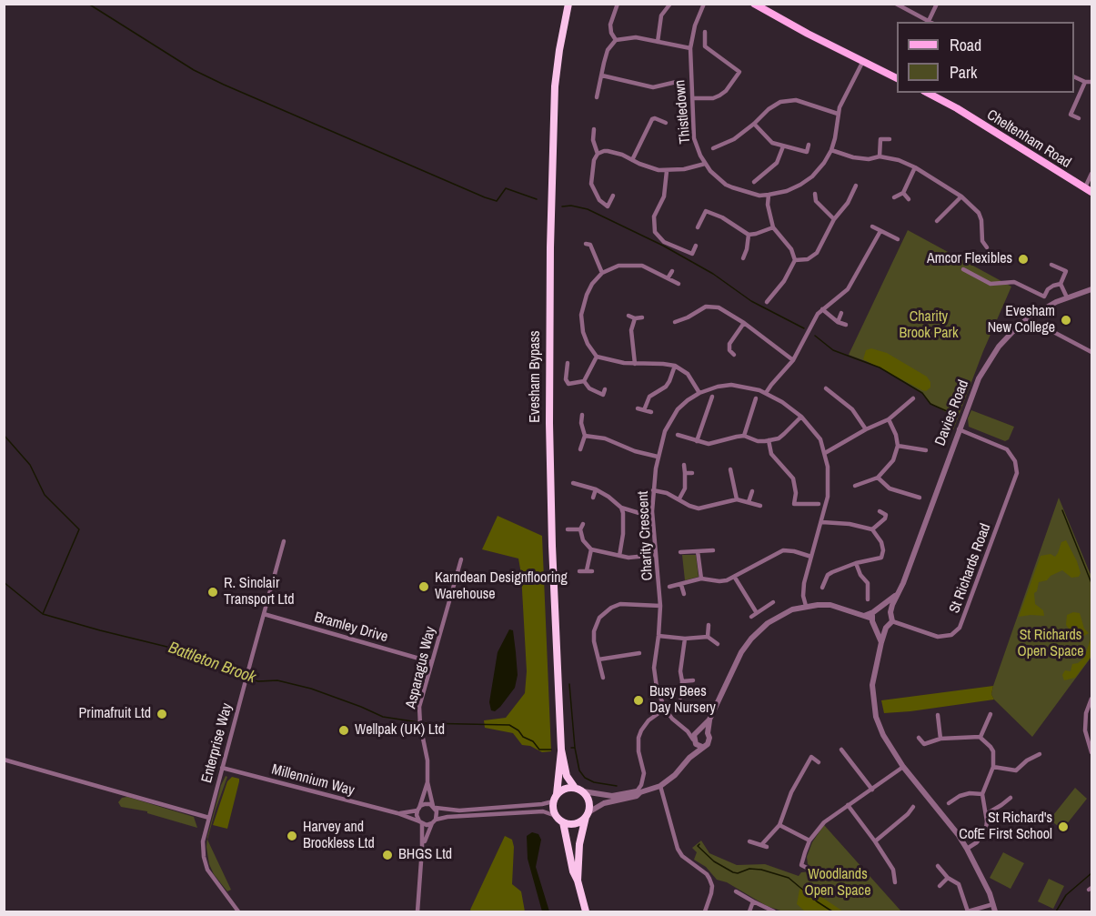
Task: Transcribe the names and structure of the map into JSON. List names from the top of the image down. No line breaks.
{"streets":{"highway":["Evesham Bypass"],"main road":["Cheltenham Road"],"street":["Thistledown","Davies Road","Charity Crescent","St Richards Road","Bramley Drive","Asparagus Way","Enterprise Way","Millennium Way"]},"crossings":[["Evesham Bypass","Millennium Way"],["Davies Road","Charity Crescent"],["Davies Road","St Richards Road"],["Bramley Drive","Asparagus Way"],["Bramley Drive","Enterprise Way"],["Asparagus Way","Millennium Way"],["Enterprise Way","Millennium Way"]],"water":["Battleton Brook"],"parks":["Charity Brook Park","St Richards Open Space","Woodlands Open Space"],"places":["Amcor Flexibles","Evesham New College","Karndean Designflooring Warehouse","R. Sinclair Transport Ltd","Busy Bees Day Nursery","Primafruit Ltd","Wellpak (UK) Ltd","St Richard's CofE First School","Harvey and Brockless Ltd","BHGS Ltd"],"legend":["Road","Park"]}
